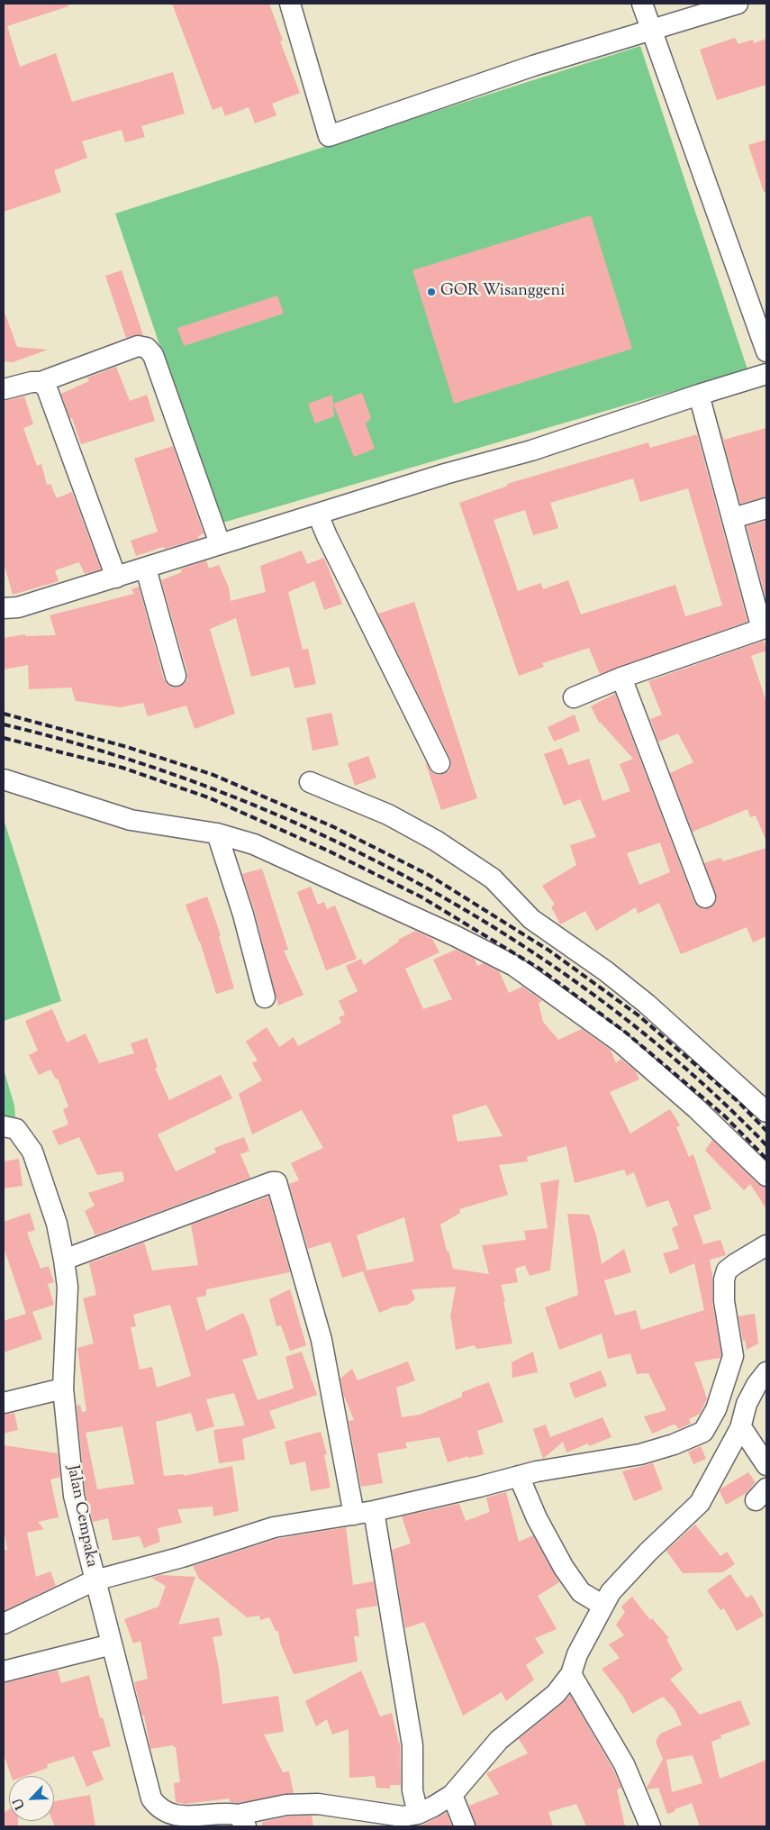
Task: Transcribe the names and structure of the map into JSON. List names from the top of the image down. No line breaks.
{"streets":{"street":["Jalan Cempaka"]},"places":["GOR Wisanggeni"],"north":"bottom left"}
